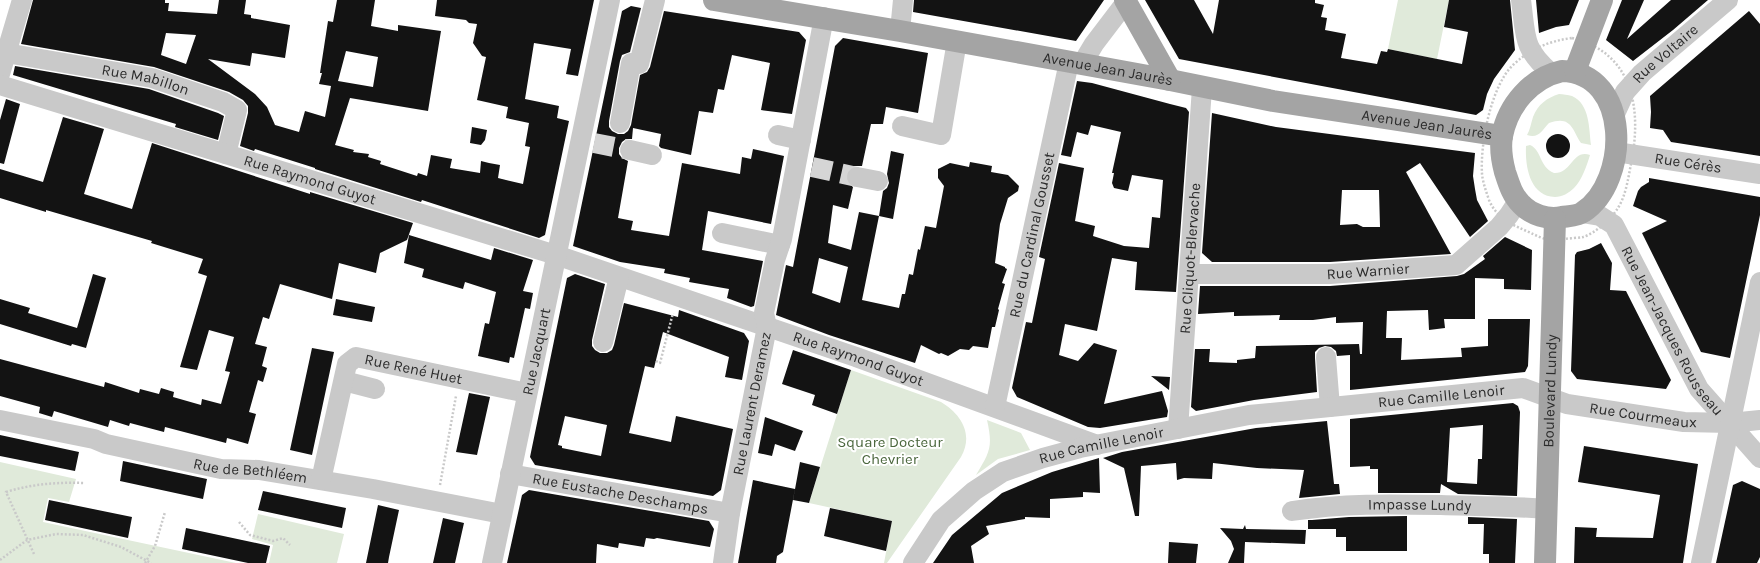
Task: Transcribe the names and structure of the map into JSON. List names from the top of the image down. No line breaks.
{"streets":{"main road":["Avenue Jean Jaurès","Boulevard Lundy"],"street":["Rue Voltaire","Rue Mabillon","Rue Cérès","Rue Raymond Guyot","Rue du Cardinal Gousset","Rue Cliquot-Blervache","Rue Warnier","Rue Jean-Jacques Rousseau","Rue Jacquart","Rue René Huet","Rue Camille Lenoir","Rue Laurent Deramez","Rue Courmeaux","Rue de Bethléem","Rue Eustache Deschamps","Impasse Lundy"]},"crossings":[["Rue Voltaire","Avenue Jean Jaurès"],["Rue Voltaire","Rue Cérès"],["Rue Voltaire","Rue Warnier"],["Rue Voltaire","Rue Jean-Jacques Rousseau"],["Rue Voltaire","Boulevard Lundy"],["Avenue Jean Jaurès","Rue Cérès"],["Avenue Jean Jaurès","Rue du Cardinal Gousset"],["Avenue Jean Jaurès","Rue Cliquot-Blervache"],["Avenue Jean Jaurès","Rue Warnier"],["Avenue Jean Jaurès","Rue Jean-Jacques Rousseau"],["Avenue Jean Jaurès","Boulevard Lundy"],["Avenue Jean Jaurès","Rue Laurent Deramez"],["Rue Mabillon","Rue Raymond Guyot"],["Rue Cérès","Rue Warnier"],["Rue Cérès","Rue Jean-Jacques Rousseau"],["Rue Cérès","Boulevard Lundy"],["Rue Raymond Guyot","Rue du Cardinal Gousset"],["Rue Raymond Guyot","Rue Jacquart"],["Rue Raymond Guyot","Rue Camille Lenoir"],["Rue Raymond Guyot","Rue Laurent Deramez"],["Rue Cliquot-Blervache","Rue Warnier"],["Rue Cliquot-Blervache","Rue Camille Lenoir"],["Rue Warnier","Rue Jean-Jacques Rousseau"],["Rue Warnier","Boulevard Lundy"],["Rue Jean-Jacques Rousseau","Boulevard Lundy"],["Rue Jean-Jacques Rousseau","Rue Courmeaux"],["Rue Jacquart","Rue René Huet"],["Rue Jacquart","Rue de Bethléem"],["Rue Jacquart","Rue Eustache Deschamps"],["Rue René Huet","Rue de Bethléem"],["Boulevard Lundy","Rue Camille Lenoir"],["Boulevard Lundy","Rue Courmeaux"],["Boulevard Lundy","Impasse Lundy"],["Rue Camille Lenoir","Rue Courmeaux"],["Rue Laurent Deramez","Rue Eustache Deschamps"]],"parks":["Square Docteur Chevrier"]}
